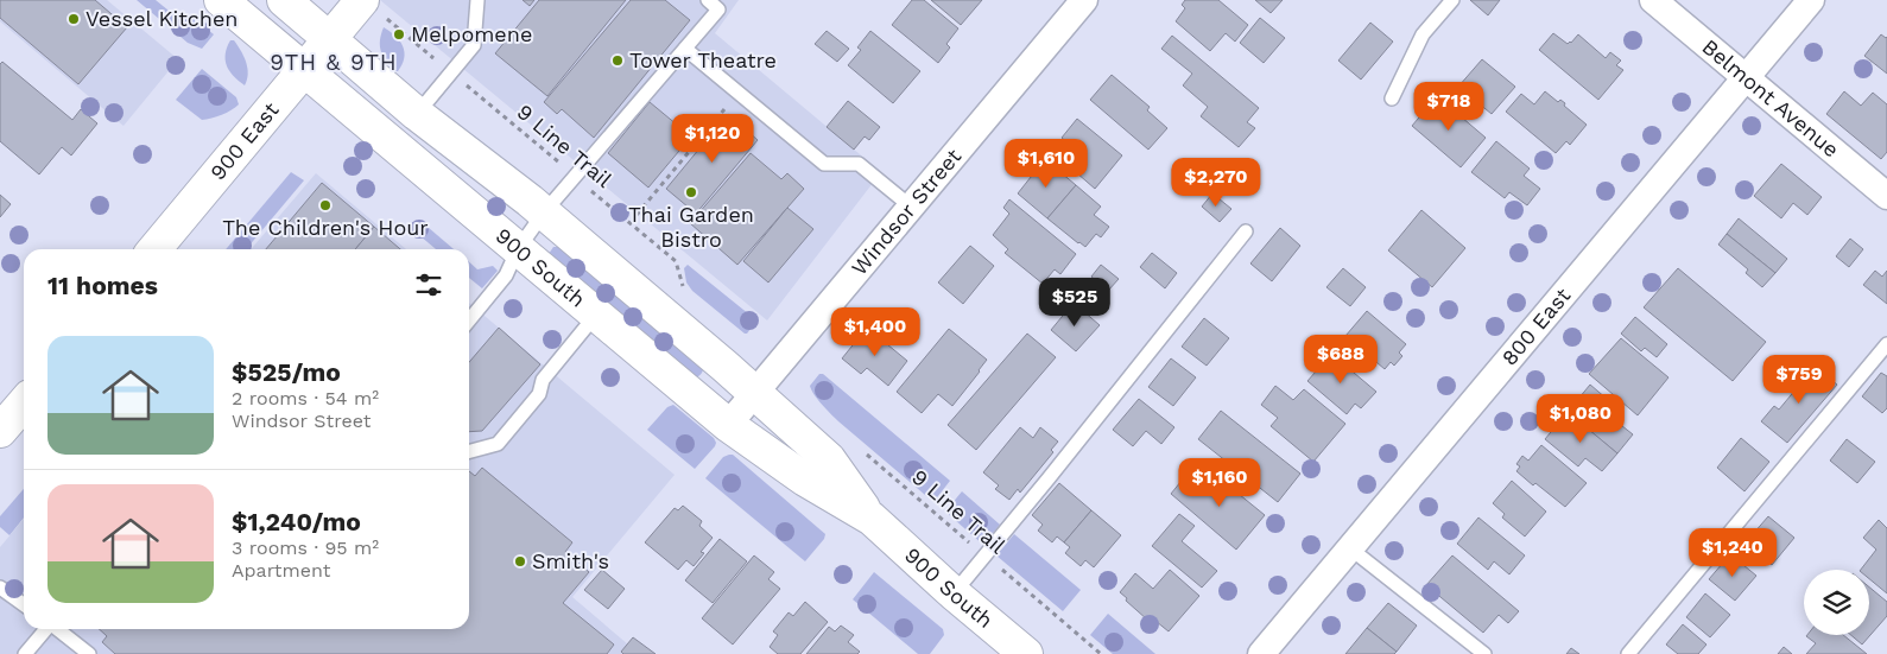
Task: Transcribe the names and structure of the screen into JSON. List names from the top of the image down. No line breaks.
{"streets":{"street":["Belmont Avenue","900 East","Windsor Street","900 South","800 East"],"path":["9 Line Trail"]},"crossings":[["Belmont Avenue","800 East"],["900 East","9 Line Trail"],["900 East","900 South"],["Windsor Street","900 South"]],"districts":["9TH & 9TH"],"places":["Vessel Kitchen","Melpomene","Tower Theatre","Thai Garden Bistro","The Children's Hour","Smith's"],"page":{"price":["$718","$1,120","$1,610","$2,270","$525","$1,400","$688","$759","$1,080","$1,160","$1,240"],"heading":"11 homes","list":[{"name":"$525/mo","note":"2 rooms · 54 m² · Windsor Street"},{"name":"$1,240/mo","note":"3 rooms · 95 m² · Apartment"}]}}
